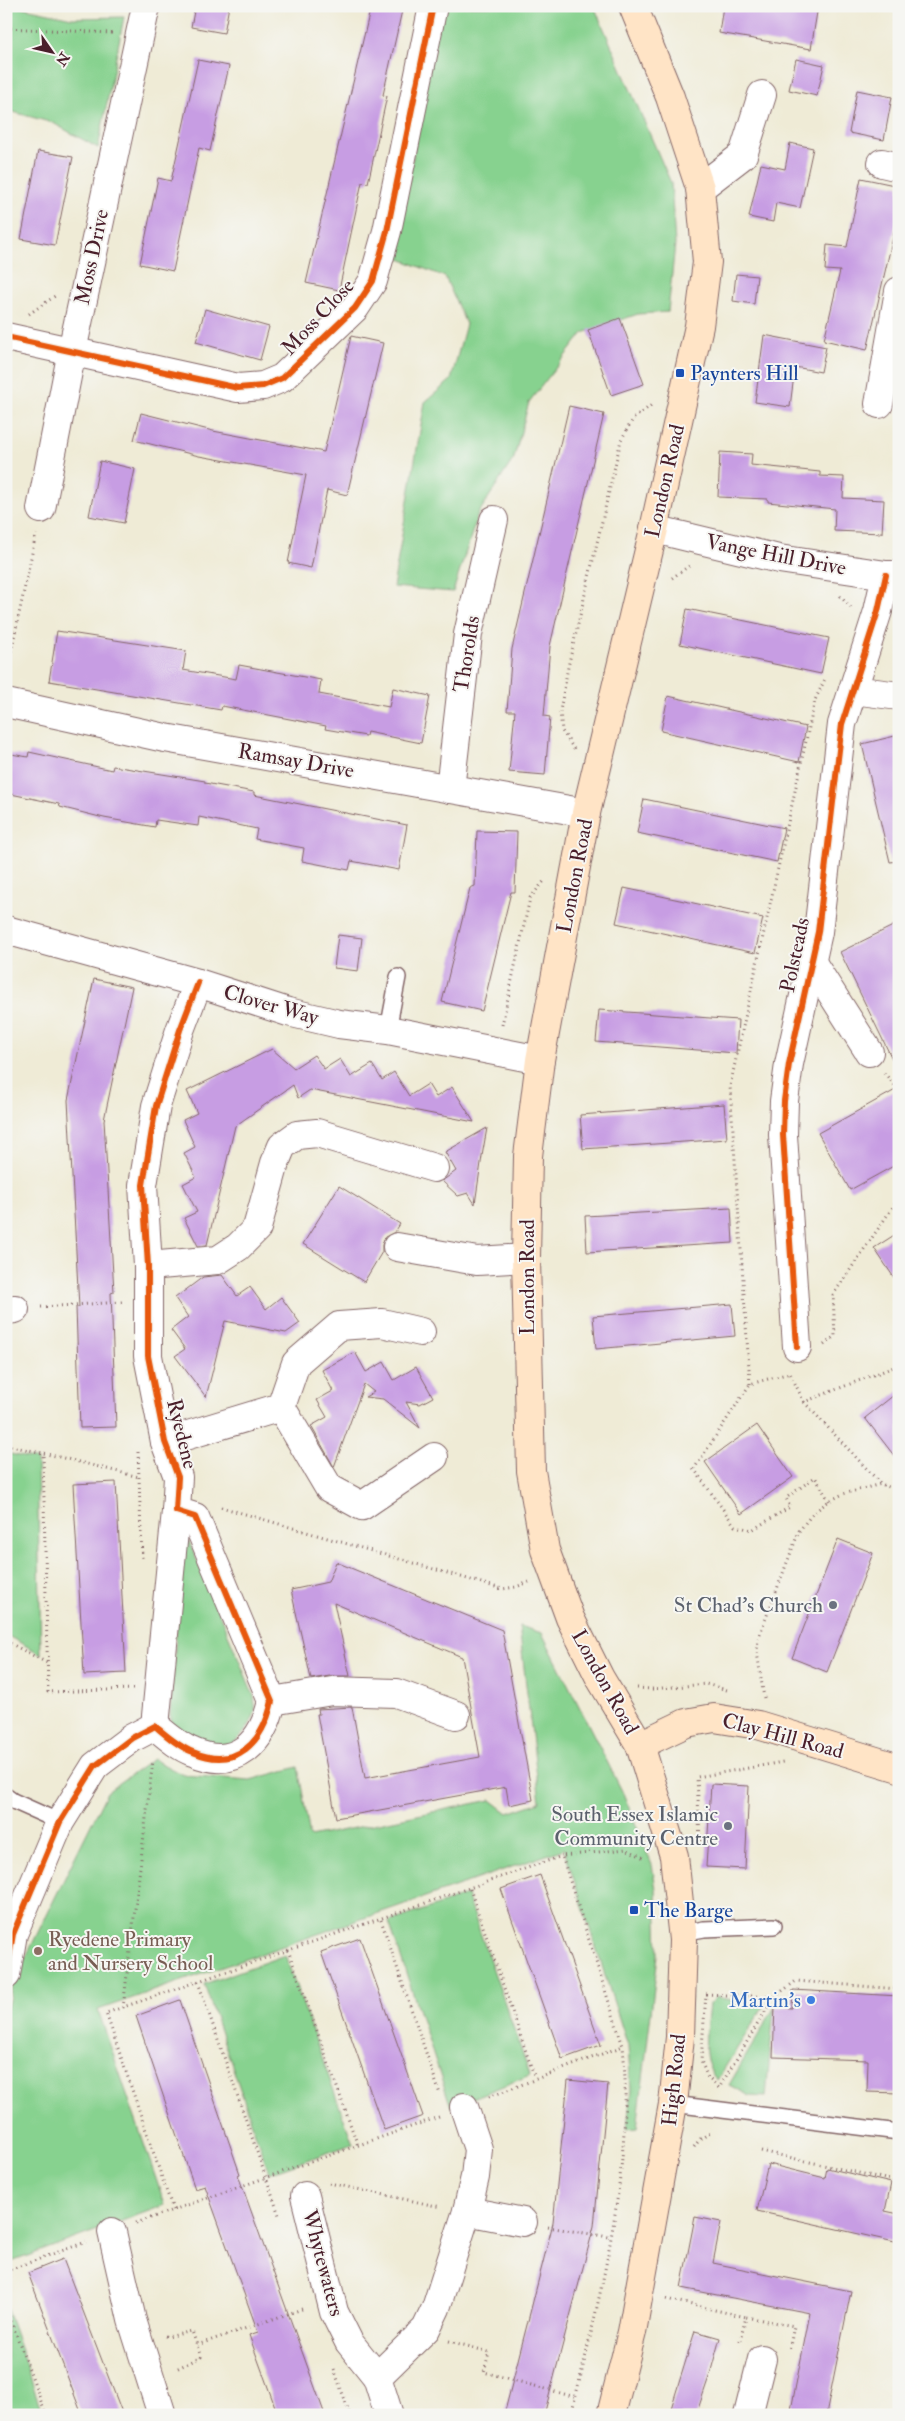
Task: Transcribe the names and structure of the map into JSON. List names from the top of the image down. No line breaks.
{"streets":{"main road":["London Road","Clay Hill Road","High Road"],"street":["Moss Drive","Moss Close","Vange Hill Drive","Thorolds","Ramsay Drive","Polsteads","Clover Way","Ryedene","Whytewaters"]},"crossings":[["Moss Drive","Moss Close"],["London Road","Vange Hill Drive"],["London Road","Ramsay Drive"],["London Road","Clover Way"],["London Road","Clay Hill Road"],["London Road","High Road"],["Vange Hill Drive","Polsteads"],["Thorolds","Ramsay Drive"],["Clover Way","Ryedene"],["Clay Hill Road","High Road"]],"places":{"transit":["Paynters Hill","The Barge"],"other":["St Chad's Church","South Essex Islamic Community Centre","Ryedene Primary and Nursery School","Martin's"]},"north":"bottom right"}
